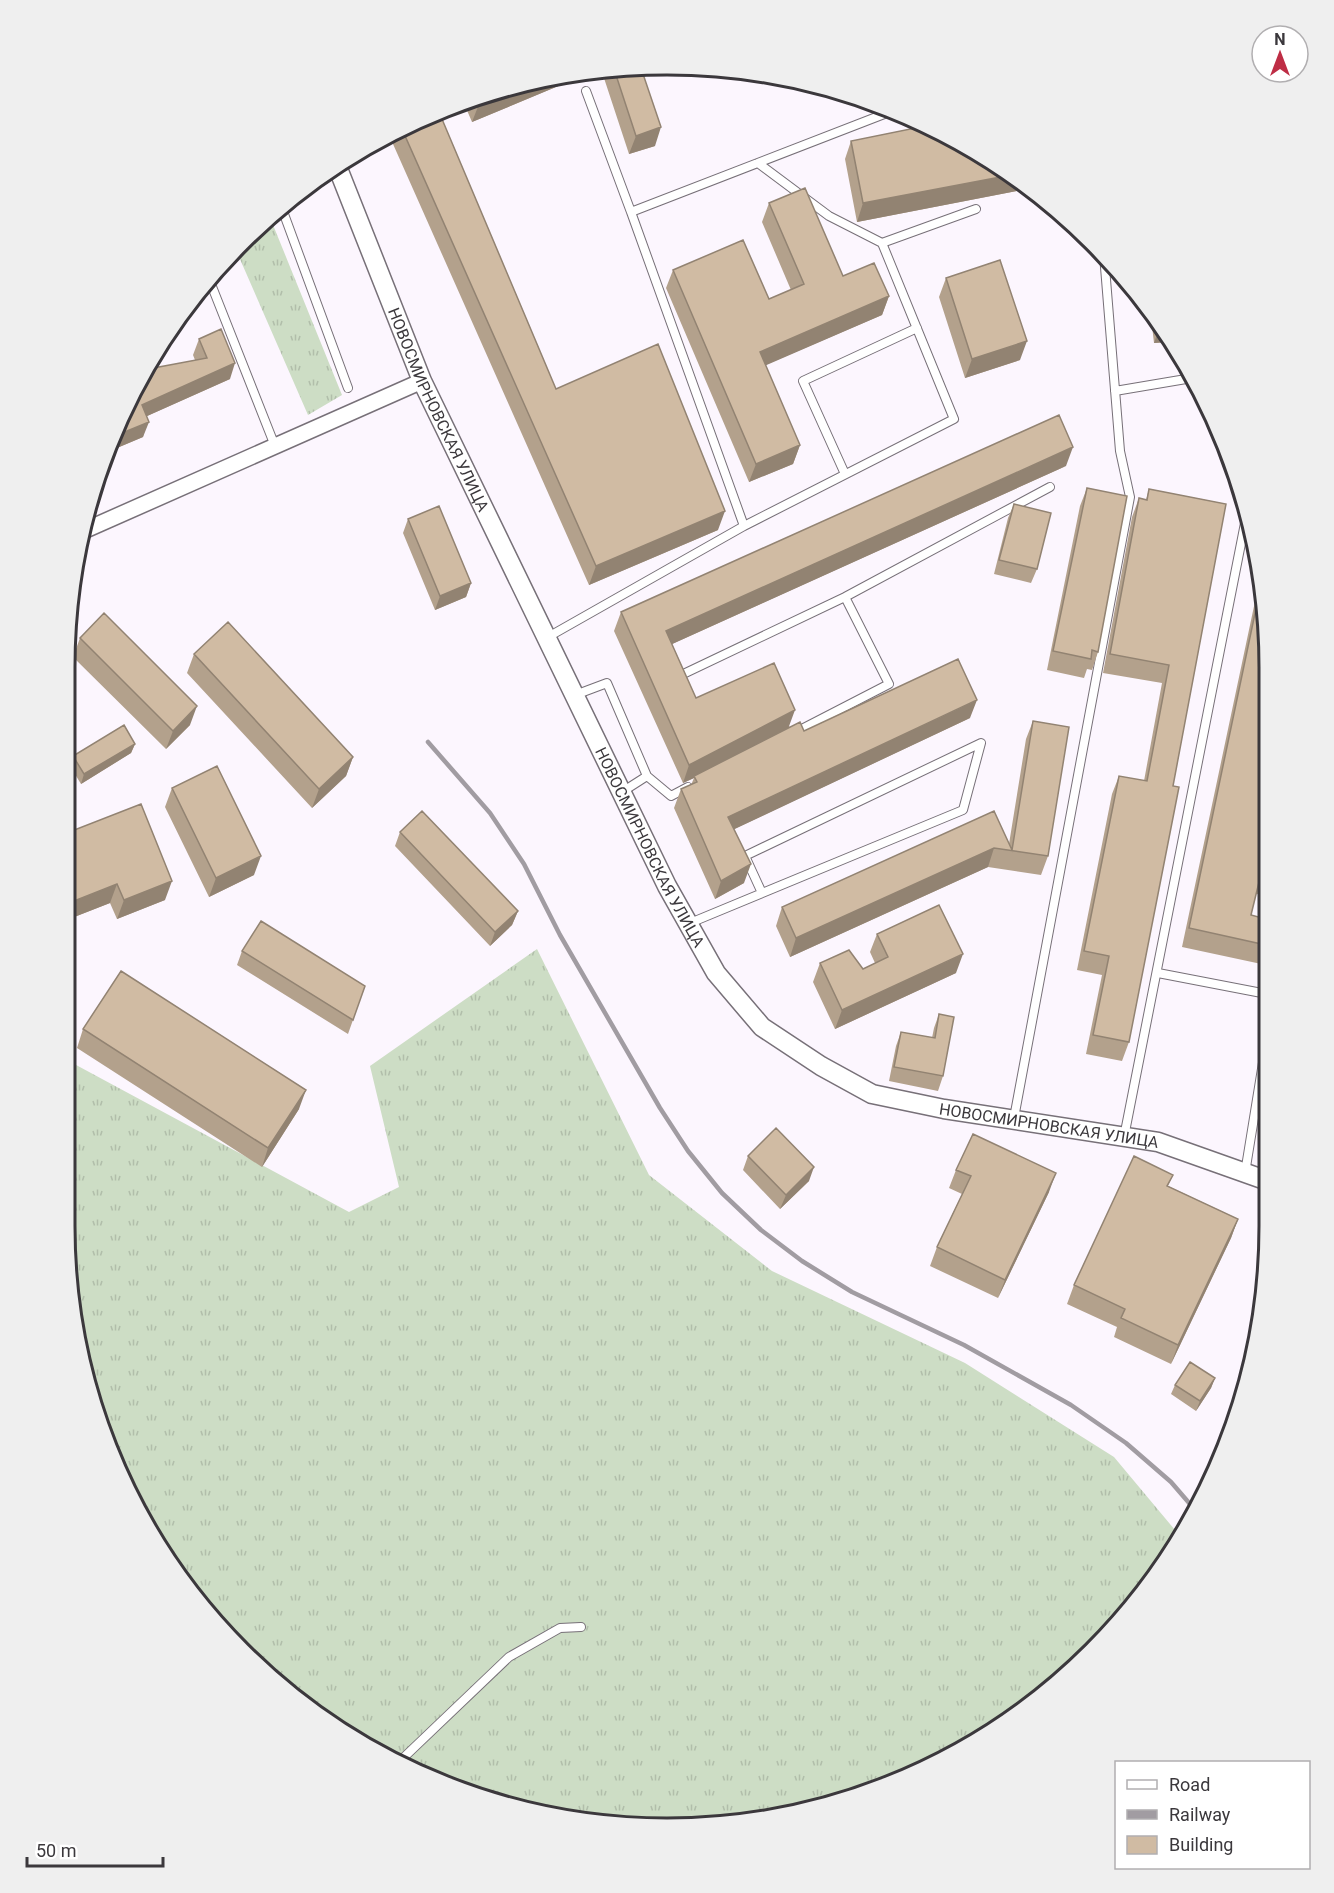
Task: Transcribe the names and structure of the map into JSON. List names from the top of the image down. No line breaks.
{"streets":{"street":["НОВОСМИРНОВСКАЯ УЛИЦА"]},"legend":["Road","Railway","Building"],"scale_bar":"50 m","north":"top"}
